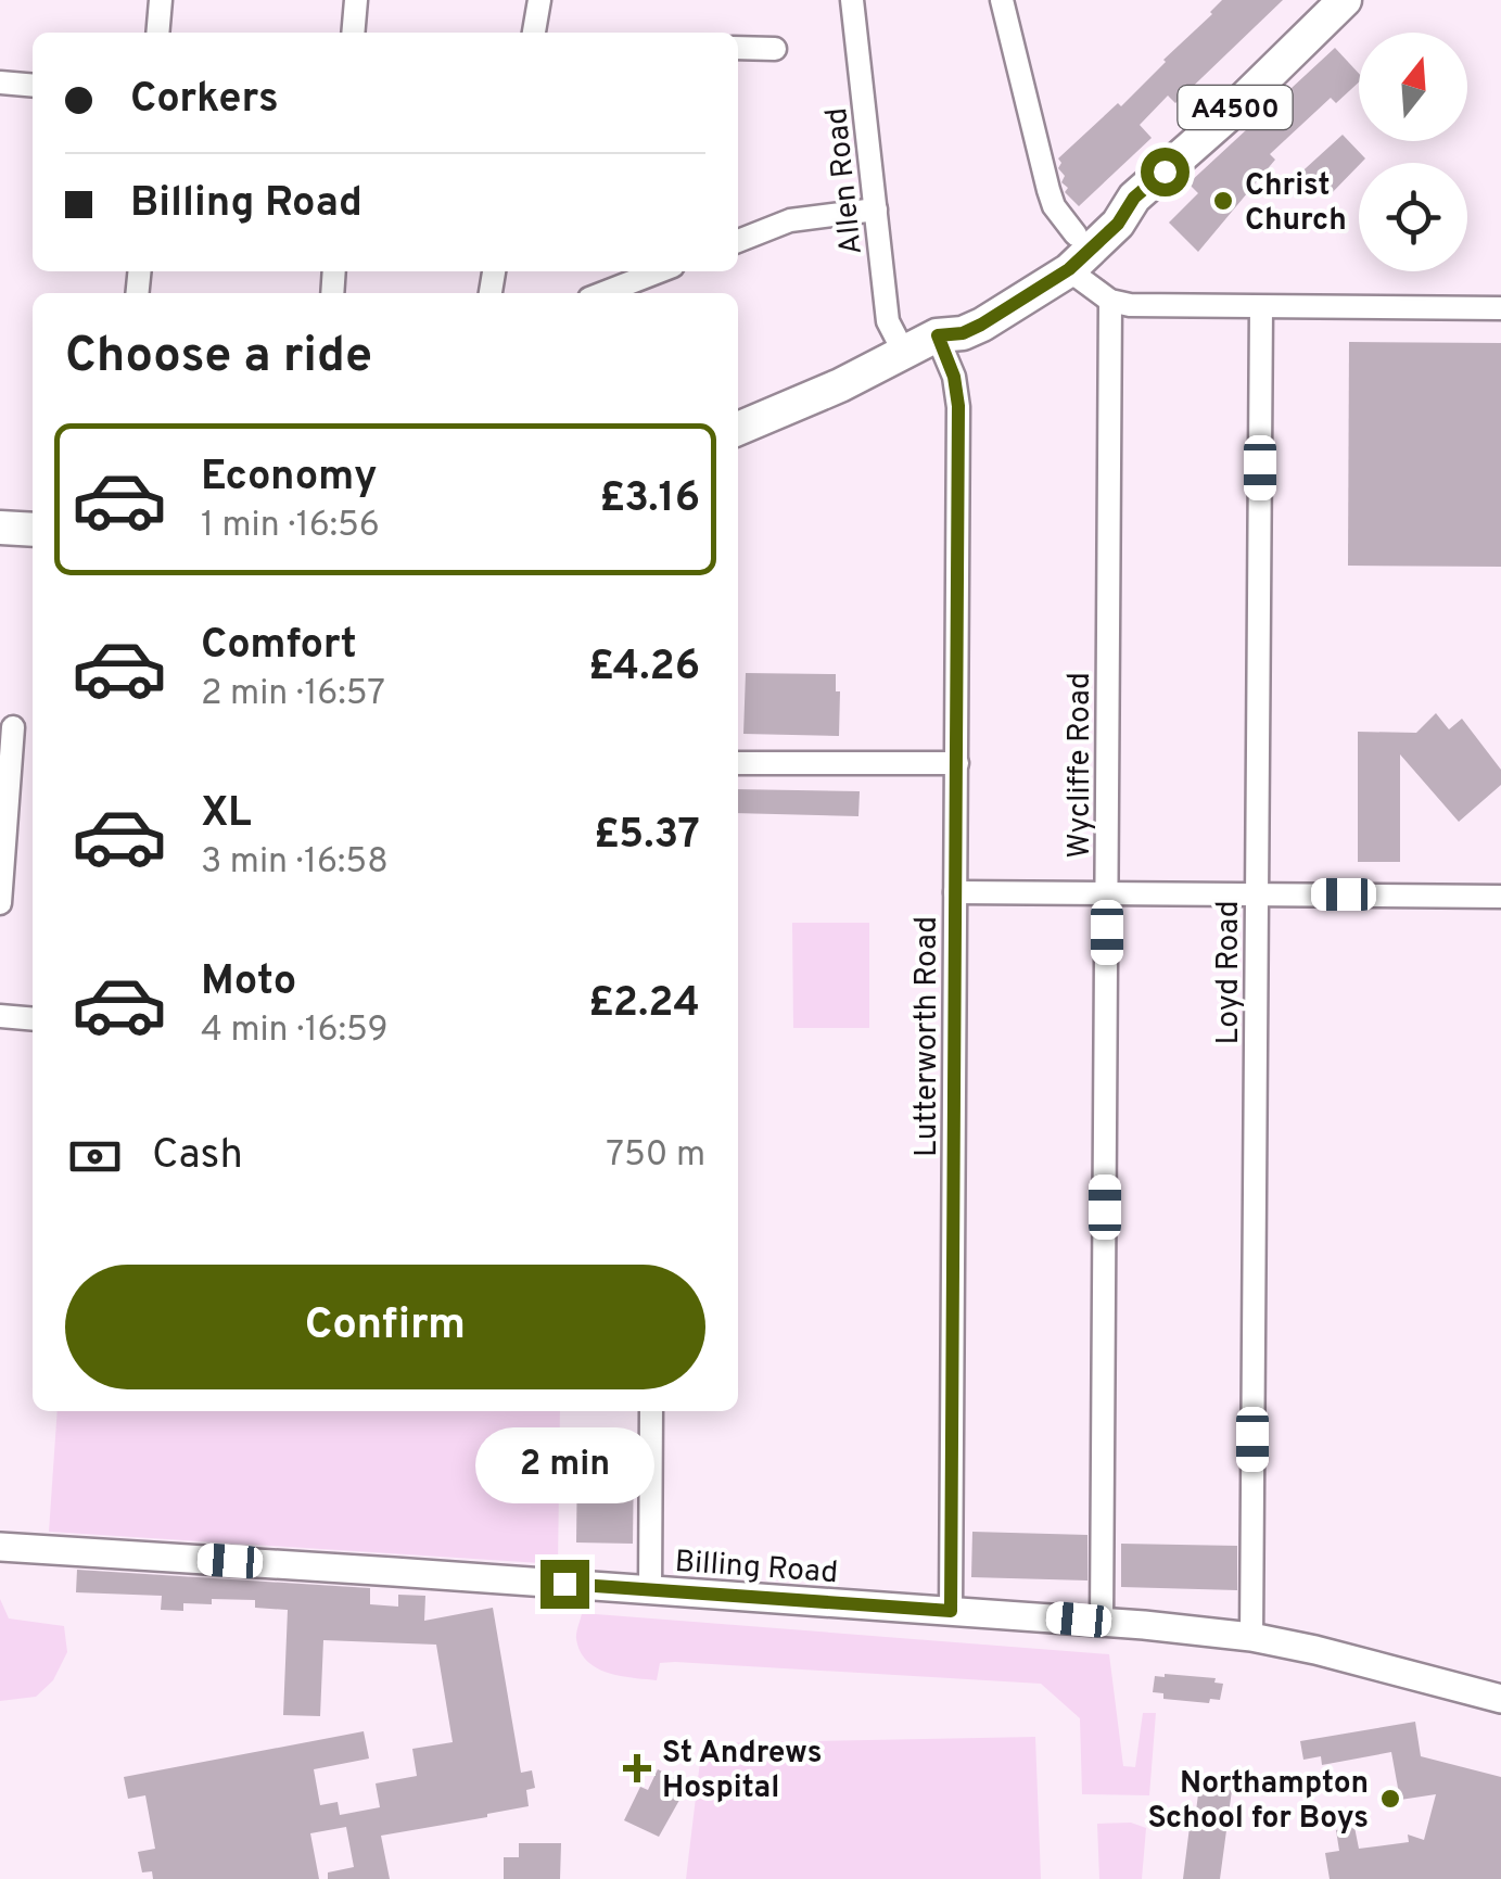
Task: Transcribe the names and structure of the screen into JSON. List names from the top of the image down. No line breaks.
{"streets":{"main road":["A4500"],"street":["Allen Road","Wycliffe Road","Loyd Road","Lutterworth Road","Billing Road"]},"crossings":[["A4500","Allen Road"],["A4500","Lutterworth Road"],["Wycliffe Road","Billing Road"],["Loyd Road","Billing Road"],["Lutterworth Road","Billing Road"]],"places":{"other":["Christ Church","Northampton School for Boys"],"health":["St Andrews Hospital"]},"north":"top","page":{"banner":["Corkers","Billing Road"],"heading":"Choose a ride","list":[{"name":"Economy","note":"1 min · 16:56","value":"£3.16"},{"name":"Comfort","note":"2 min · 16:57","value":"£4.26"},{"name":"XL","note":"3 min · 16:58","value":"£5.37"},{"name":"Moto","note":"4 min · 16:59","value":"£2.24"}],"pay":["Cash","750 m"],"buttons":"Confirm","bubble":"2 min"}}
